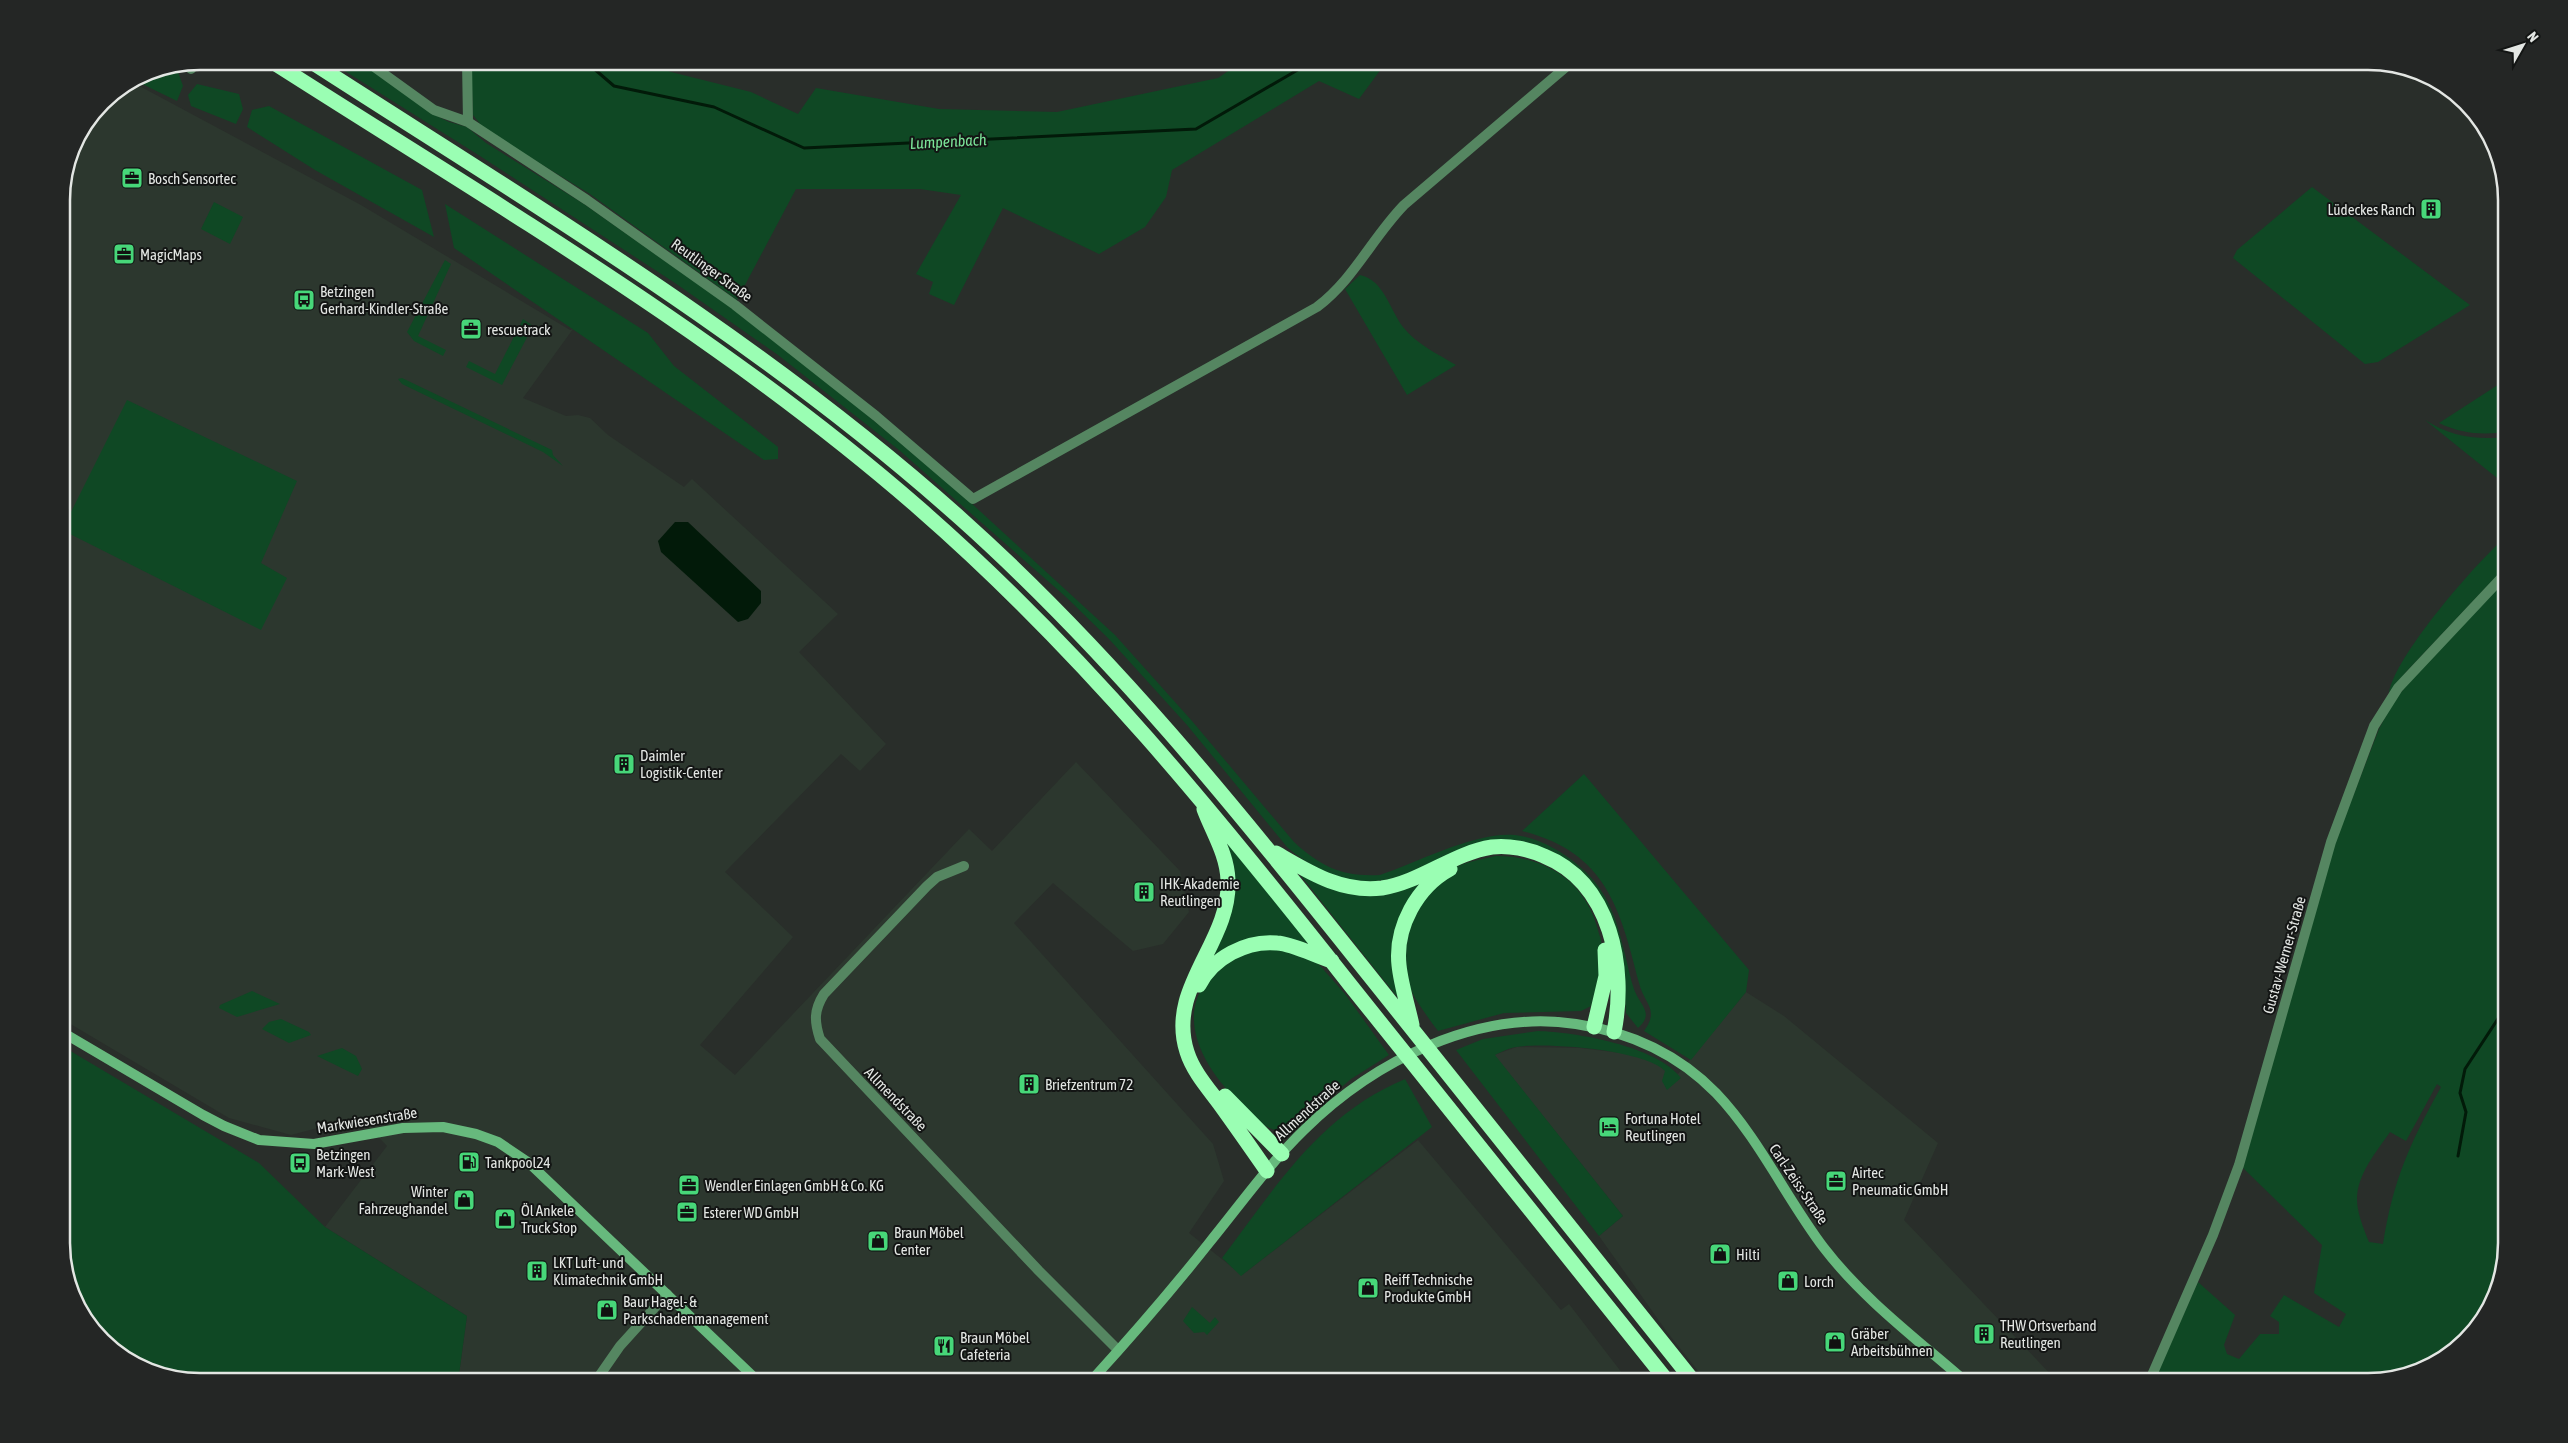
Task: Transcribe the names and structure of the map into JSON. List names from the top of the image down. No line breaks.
{"streets":{"street":["Reutlinger Straße","Gustav-Werner-Straße","Allmendstraße","Markwiesenstraße","Carl-Zeiss-Straße"]},"crossings":[["Allmendstraße","Carl-Zeiss-Straße"]],"water":["Lumpenbach"],"places":{"office":["Bosch Sensortec","MagicMaps","rescuetrack","Airtec Pneumatic GmbH","Wendler Einlagen GmbH & Co. KG","Esterer WD GmbH"],"building":["Lüdeckes Ranch","Daimler Logistik-Center","IHK-Akademie Reutlingen","Briefzentrum 72","LKT Luft- und Klimatechnik GmbH","THW Ortsverband Reutlingen"],"bus stop":["Betzingen Gerhard-Kindler-Straße","Betzingen Mark-West"],"hotel":["Fortuna Hotel Reutlingen"],"fuel station":["Tankpool24"],"shop":["Winter Fahrzeughandel","Öl Ankele Truck Stop","Braun Möbel Center","Hilti","Lorch","Reiff Technische Produkte GmbH","Baur Hagel- & Parkschadenmanagement","Gräber Arbeitsbühnen"],"restaurant":["Braun Möbel Cafeteria"]},"north":"top right"}
